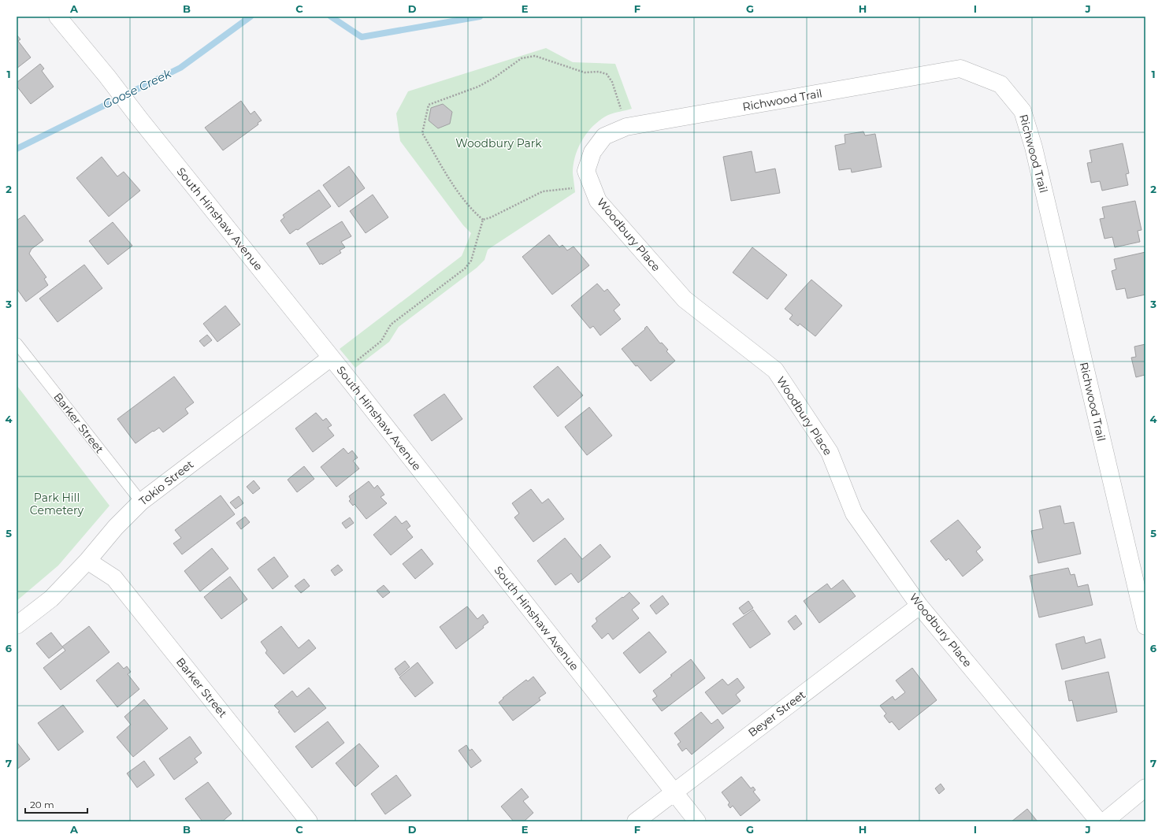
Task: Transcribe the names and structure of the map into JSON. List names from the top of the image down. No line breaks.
{"streets":{"street":["Richwood Trail","South Hinshaw Avenue","Woodbury Place","Barker Street","Tokio Street","Beyer Street"]},"crossings":[["Richwood Trail","Woodbury Place"],["South Hinshaw Avenue","Tokio Street"],["South Hinshaw Avenue","Beyer Street"],["Woodbury Place","Beyer Street"],["Barker Street","Tokio Street"]],"water":["Goose Creek"],"parks":["Woodbury Park","Park Hill Cemetery"],"scale_bar":"20 m","grid":{"columns":["A","B","C","D","E","F","G","H","I","J"],"rows":["1","2","3","4","5","6","7"]}}
